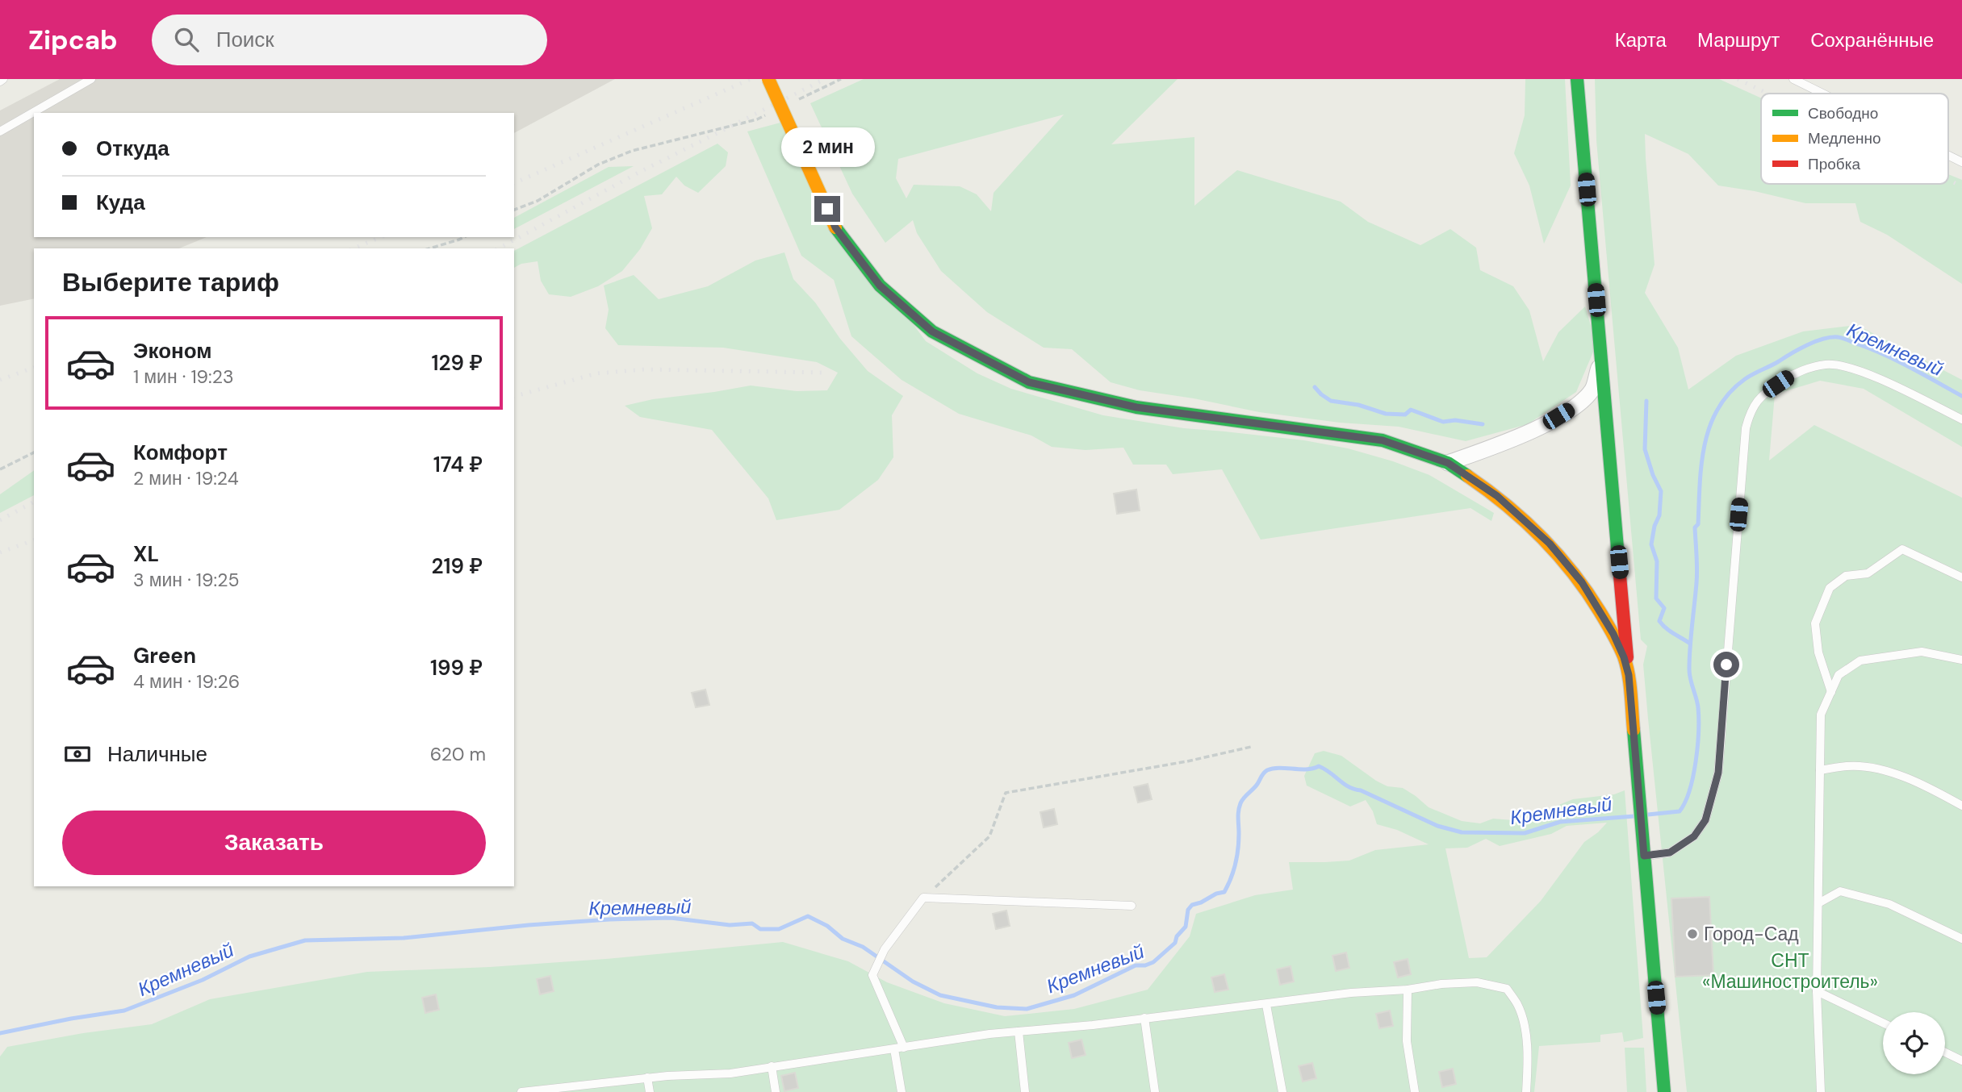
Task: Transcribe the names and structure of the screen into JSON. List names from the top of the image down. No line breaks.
{"water":["Кремневый"],"parks":["СНТ «Машиностроитель»"],"places":["Город-Сад"],"legend":["Свободно","Медленно","Пробка"],"page":{"header":"Zipcab","search":"Поиск","nav":["Карта","Маршрут","Сохранённые"],"banner":["Откуда","Куда"],"bubble":"2 мин","heading":"Выберите тариф","list":[{"name":"Эконом","note":"1 мин · 19:23","value":"129 ₽"},{"name":"Комфорт","note":"2 мин · 19:24","value":"174 ₽"},{"name":"XL","note":"3 мин · 19:25","value":"219 ₽"},{"name":"Green","note":"4 мин · 19:26","value":"199 ₽"}],"pay":["Наличные","620 m"],"buttons":"Заказать"}}
